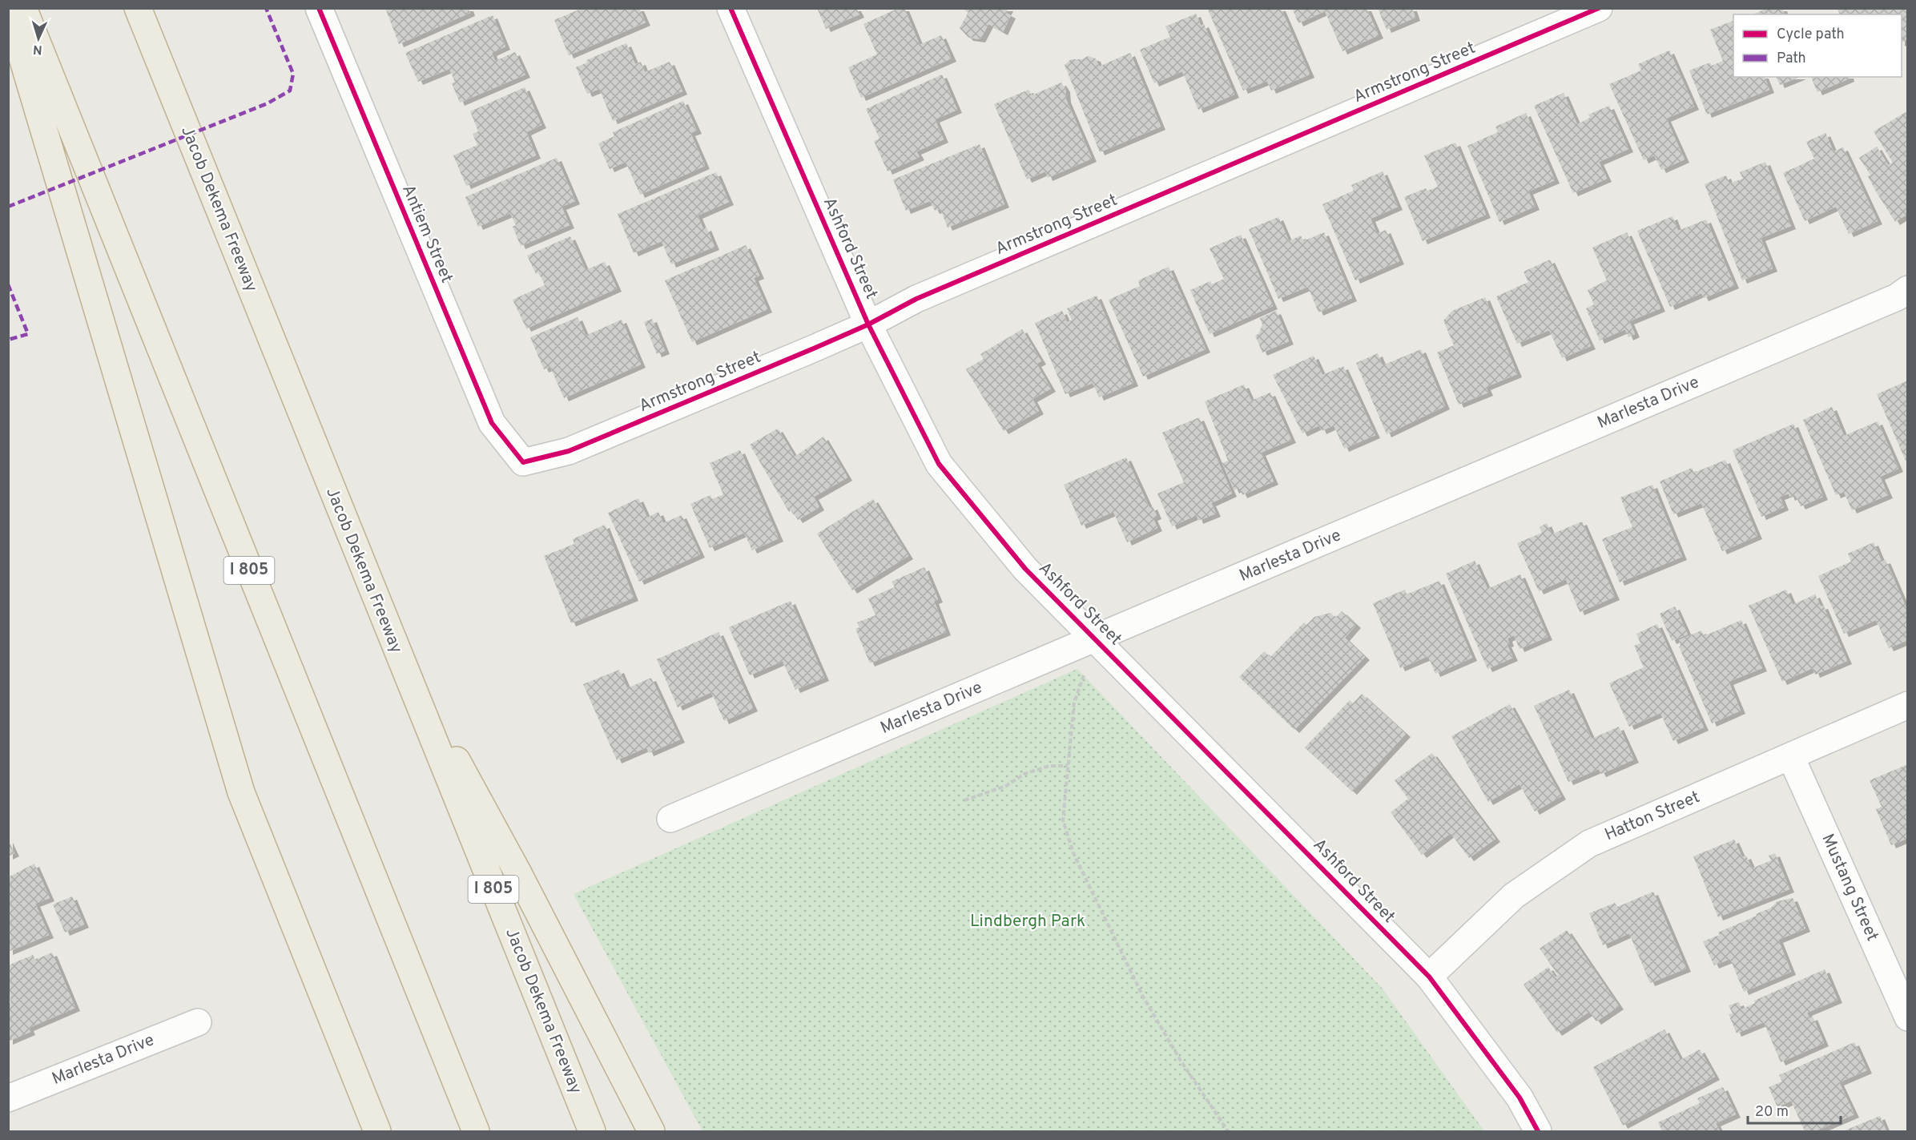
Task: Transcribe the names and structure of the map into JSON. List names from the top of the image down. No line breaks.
{"streets":{"highway":["Jacob Dekema Freeway","I 805"],"street":["Armstrong Street","Antiem Street","Ashford Street","Marlesta Drive","Hatton Street","Mustang Street"]},"crossings":[["Armstrong Street","Antiem Street"],["Armstrong Street","Ashford Street"],["Ashford Street","Marlesta Drive"],["Ashford Street","Hatton Street"],["Hatton Street","Mustang Street"]],"parks":["Lindbergh Park"],"legend":["Cycle path","Path"],"scale_bar":"20 m","north":"bottom"}
